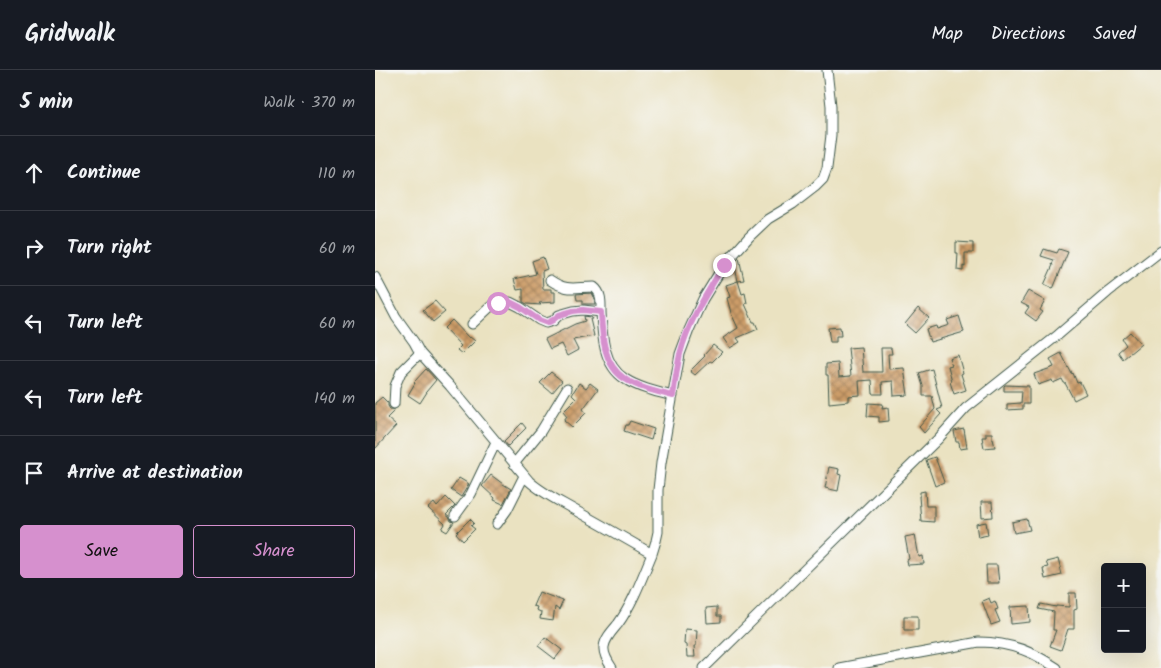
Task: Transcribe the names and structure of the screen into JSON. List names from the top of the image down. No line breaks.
{"page":{"header":"Gridwalk","nav":["Map","Directions","Saved"],"heading":["5 min","Walk · 370 m"],"list":[["Continue","110 m"],["Turn right","60 m"],["Turn left","60 m"],["Turn left","140 m"],"Arrive at destination"],"buttons":["Save","Share"],"map_buttons":["+","−"]}}
